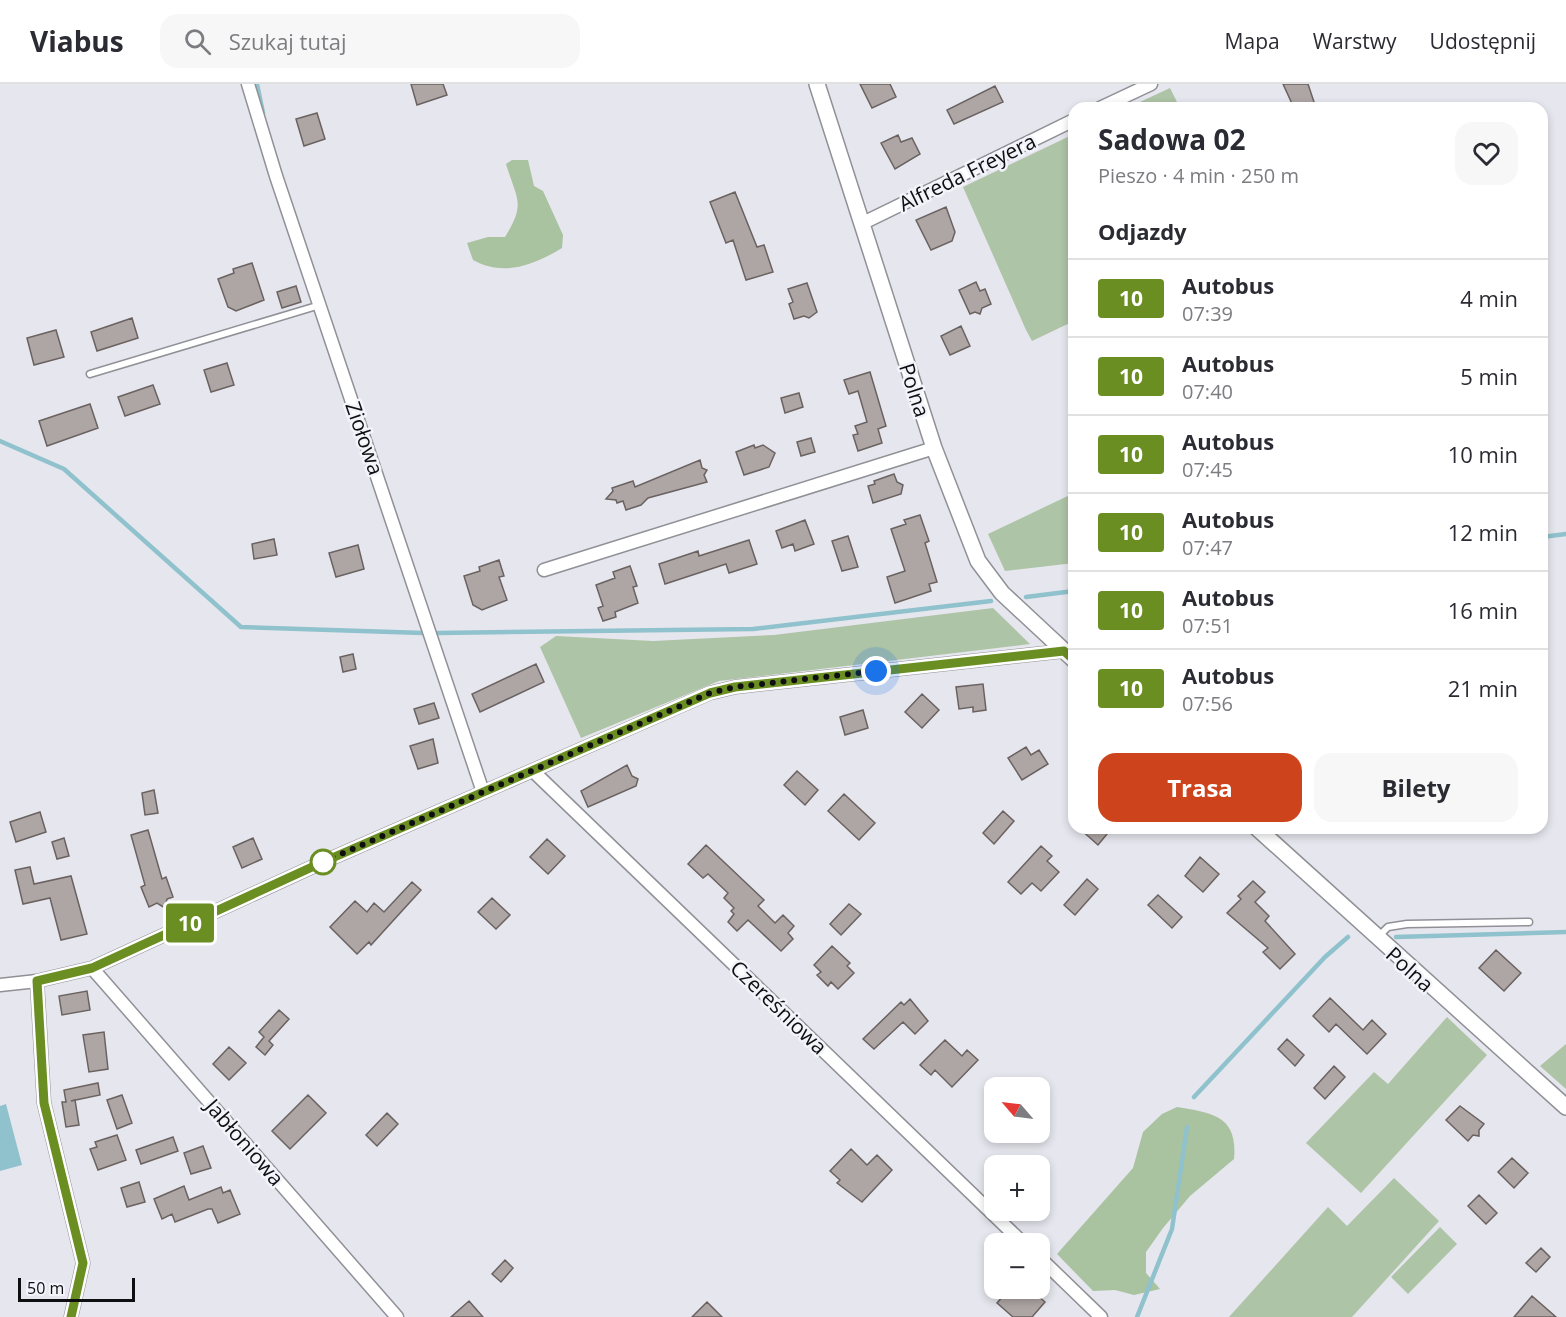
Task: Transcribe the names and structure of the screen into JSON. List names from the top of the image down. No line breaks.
{"streets":{"street":["Alfreda Freyera","Polna","Ziołowa","Czereśniowa","Jabłoniowa"]},"crossings":[["Alfreda Freyera","Polna"]],"lines":["bus line 10"],"scale_bar":"50 m","north":"top left","page":{"header":"Viabus","search":"Szukaj tutaj","nav":["Mapa","Warstwy","Udostępnij"],"on_map":"10","heading":[["Sadowa 02","Pieszo · 4 min · 250 m"],"Odjazdy"],"list":[{"mark":"10","name":"Autobus","note":"07:39","value":"4 min"},{"mark":"10","name":"Autobus","note":"07:40","value":"5 min"},{"mark":"10","name":"Autobus","note":"07:45","value":"10 min"},{"mark":"10","name":"Autobus","note":"07:47","value":"12 min"},{"mark":"10","name":"Autobus","note":"07:51","value":"16 min"},{"mark":"10","name":"Autobus","note":"07:56","value":"21 min"}],"buttons":["Trasa","Bilety"],"map_buttons":["+","−"],"scale":"50 m"}}
